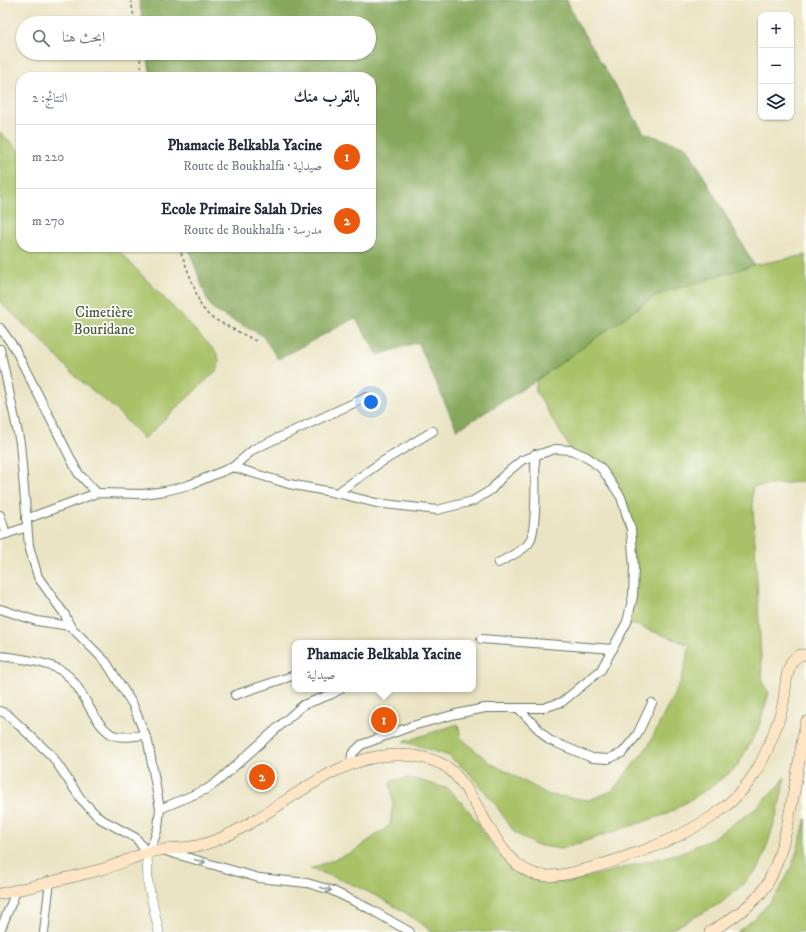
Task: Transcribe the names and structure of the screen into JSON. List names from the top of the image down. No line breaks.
{"parks":["Cimetière Bouridane"],"page":{"map_buttons":["+","−"],"search":"ابحث هنا","heading":["بالقرب منك","النتائج: 2"],"list":[{"mark":"1","name":"Phamacie Belkabla Yacine","note":"صيدلية · Route de Boukhalfa","value":"220 m"},{"mark":"2","name":"Ecole Primaire Salah Dries","note":"مدرسة · Route de Boukhalfa","value":"270 m"}],"popup":["Phamacie Belkabla Yacine","صيدلية"],"pins":["1","2"]}}
